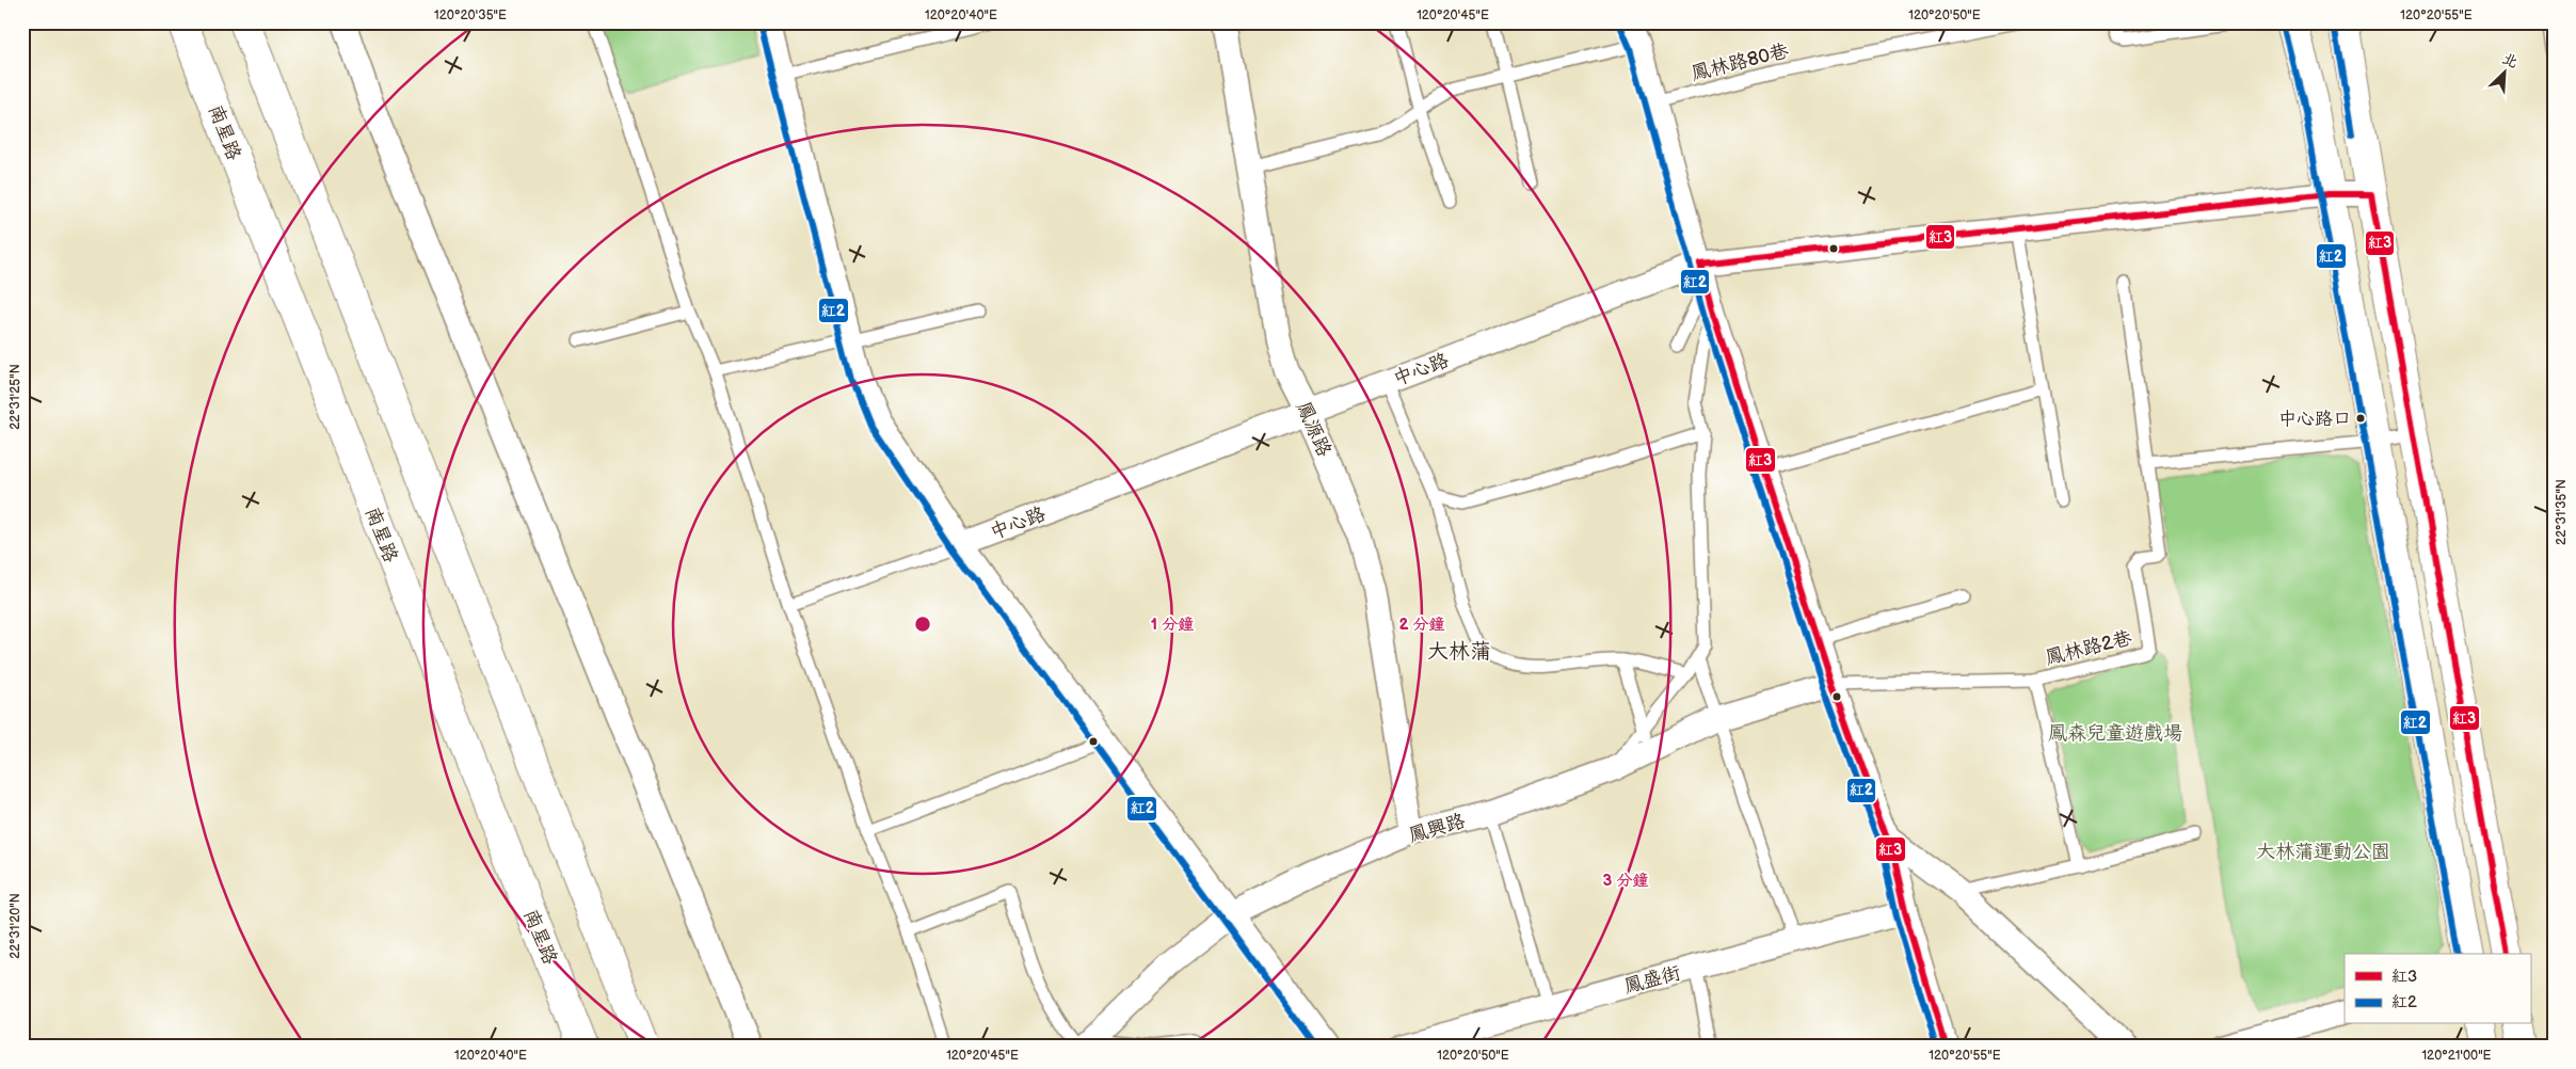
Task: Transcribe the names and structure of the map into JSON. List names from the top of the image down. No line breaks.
{"streets":{"street":["南星路","中心路","鳳源路","鳳興路","鳳盛街"],"lane":["鳳林路80巷","鳳林路2巷"]},"crossings":[["中心路","鳳源路"],["鳳源路","鳳興路"],["鳳林路2巷","鳳興路"]],"districts":["大林蒲"],"parks":["鳳森兒童遊戲場","大林蒲運動公園"],"places":["中心路口"],"lines":["transit line 紅2","transit line 紅3"],"legend":["紅3","紅2"],"north":"top right","coordinates":["120°20'35\"E","120°20'40\"E","120°20'45\"E","120°20'50\"E","120°20'55\"E","22°31'25\"N","22°31'35\"N","22°31'20\"N","120°21'00\"E"],"rings":["1 分鐘","2 分鐘","3 分鐘"]}
